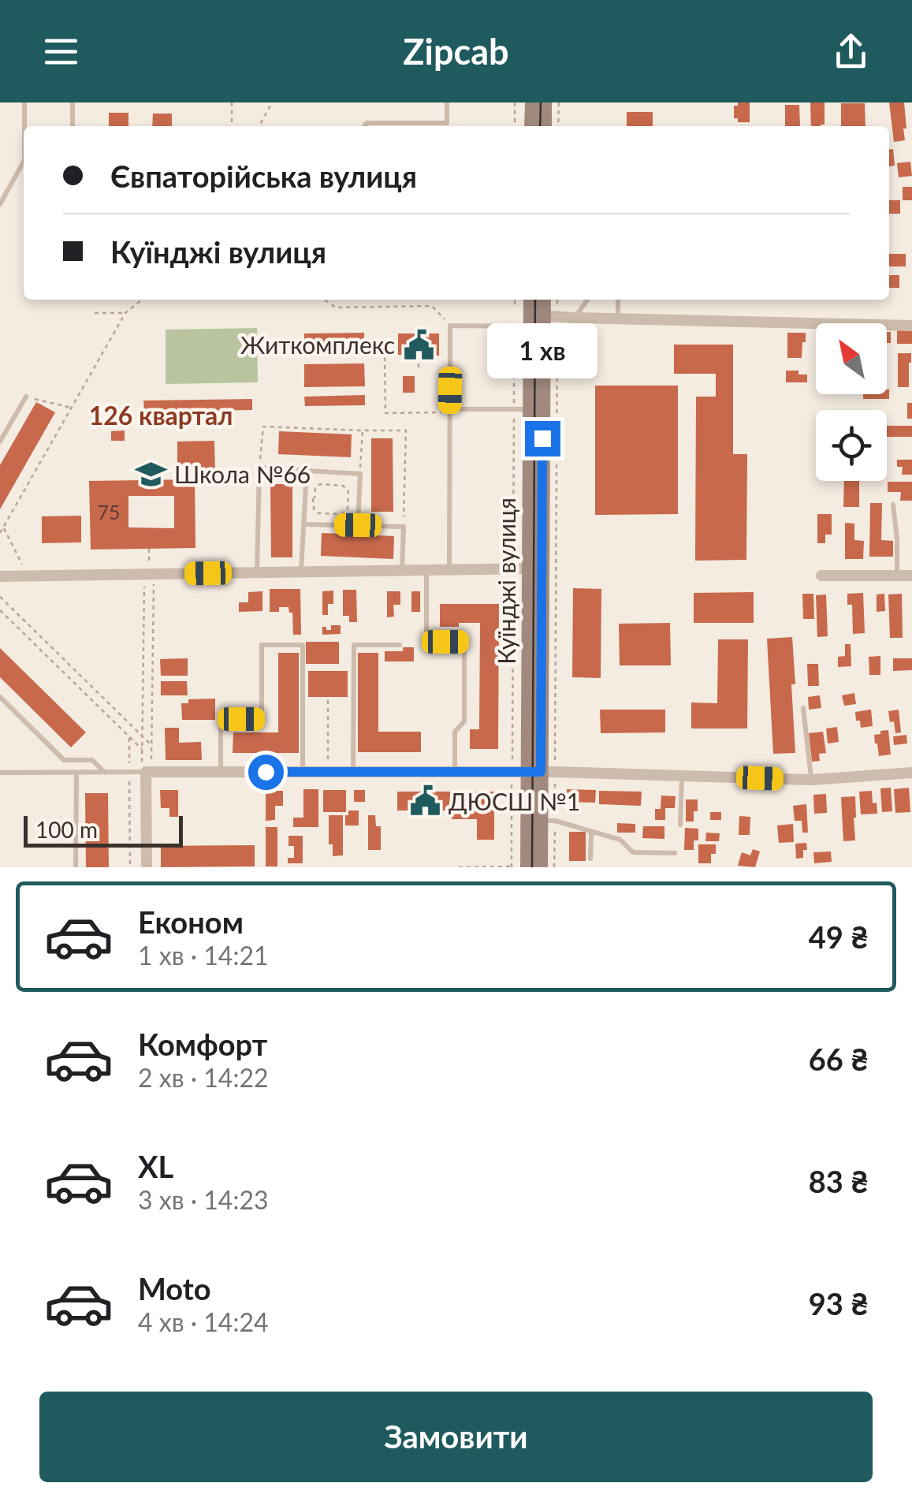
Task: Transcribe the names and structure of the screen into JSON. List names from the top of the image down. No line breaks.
{"streets":{"main road":["Куїнджі вулиця"]},"districts":["126 квартал"],"places":{"public building":["Житкомплекс","ДЮСШ №1"],"school or university":["Школа №66"]},"house_numbers":["75"],"scale_bar":"100 m","north":"top left","page":{"header":"Zipcab","banner":["Євпаторійська вулиця","Куїнджі вулиця"],"bubble":"1 хв","scale":"100 m","list":[{"name":"Економ","note":"1 хв · 14:21","value":"49 ₴"},{"name":"Комфорт","note":"2 хв · 14:22","value":"66 ₴"},{"name":"XL","note":"3 хв · 14:23","value":"83 ₴"},{"name":"Moto","note":"4 хв · 14:24","value":"93 ₴"}],"buttons":"Замовити"}}
